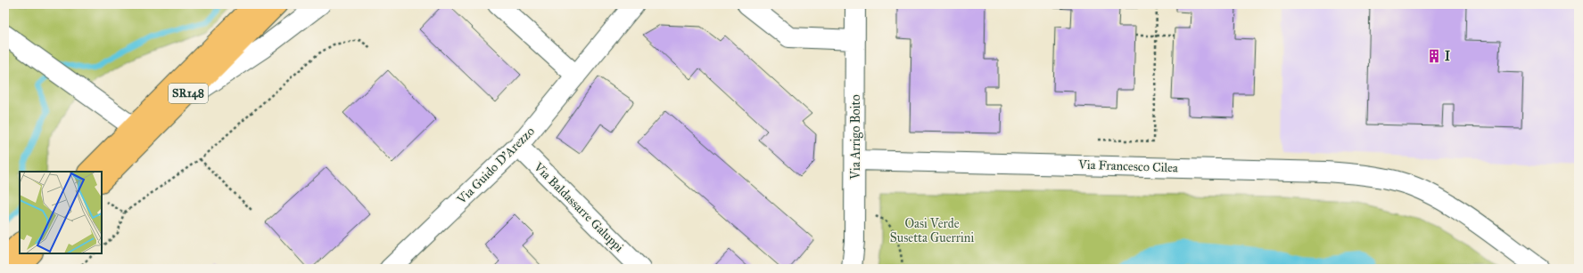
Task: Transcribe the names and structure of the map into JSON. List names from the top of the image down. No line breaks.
{"streets":{"main road":["SR148"],"street":["Via Arrigo Boito","Via Guido D'Arezzo","Via Francesco Cilea","Via Baldassarre Galuppi"]},"crossings":[["Via Arrigo Boito","Via Francesco Cilea"],["Via Guido D'Arezzo","Via Baldassarre Galuppi"]],"parks":["Oasi Verde Susetta Guerrini"],"places":{"building":["I"]}}
